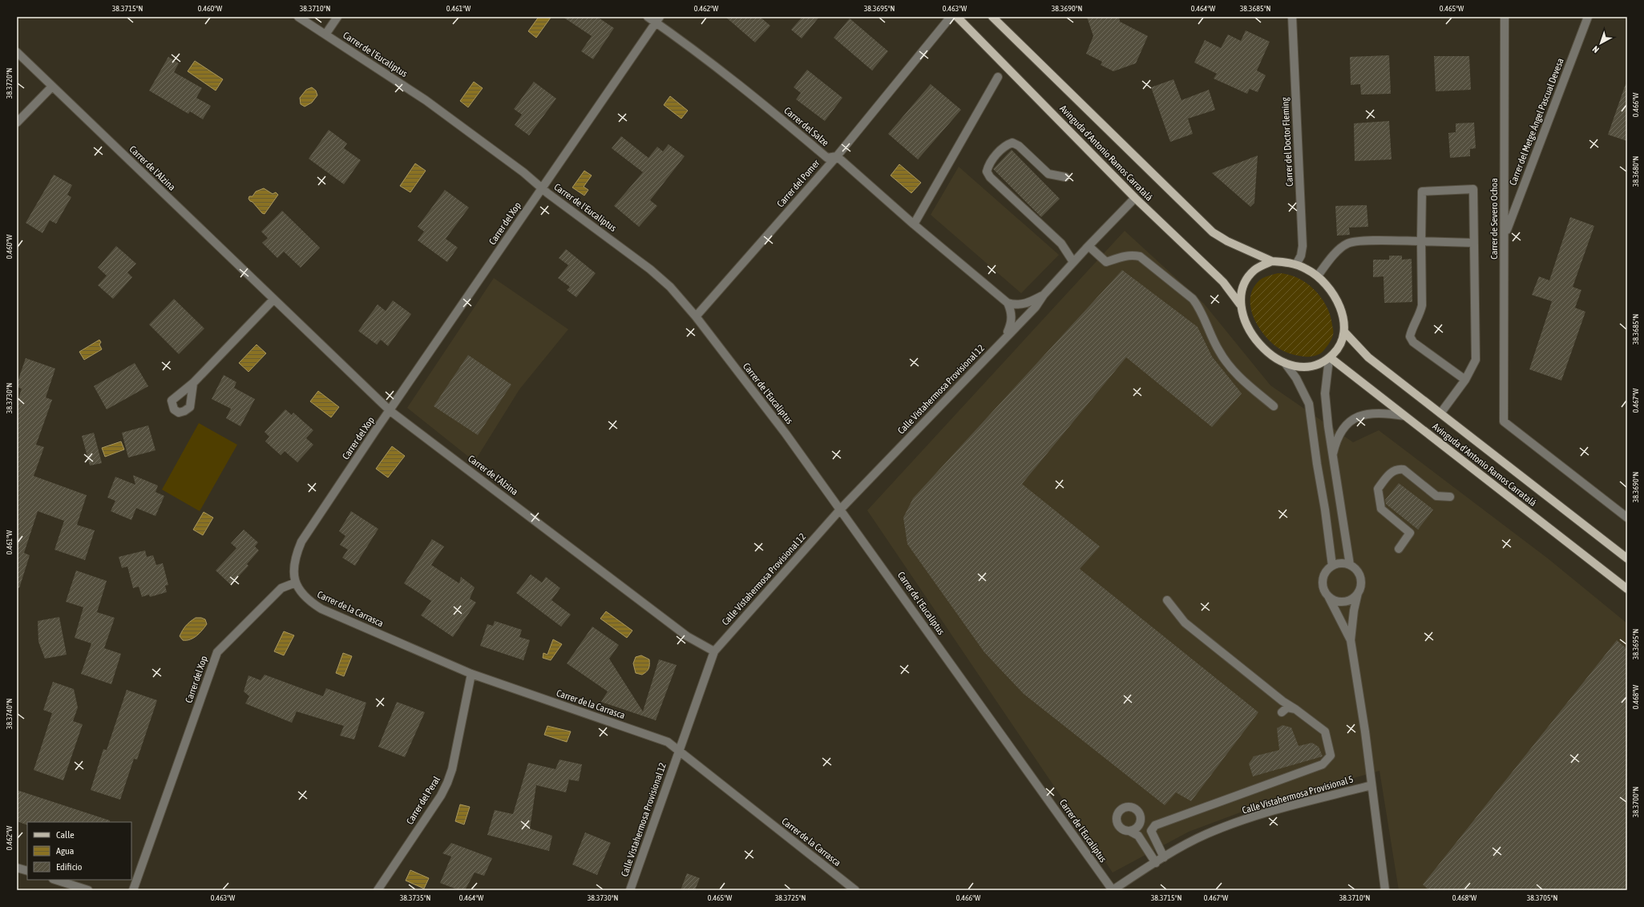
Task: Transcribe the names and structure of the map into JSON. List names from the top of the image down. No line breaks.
{"streets":{"main road":["Avinguda d'Antonio Ramos Carratalá"],"street":["Carrer de l'Eucaliptus","Carrer del Metge Ángel Pascual Devesa","Carrer del Salze","Carrer del Doctor Fleming","Carrer de l'Alzina","Carrer del Pomer","Carrer de Severo Ochoa","Carrer del Xop","Calle Vistahermosa Provisional 12","Carrer de la Carrasca","Calle Vistahermosa Provisional 5","Carrer del Peral"]},"crossings":[["Carrer de l'Eucaliptus","Carrer del Pomer"],["Carrer de l'Eucaliptus","Carrer del Xop"],["Carrer de l'Eucaliptus","Calle Vistahermosa Provisional 12"],["Carrer de l'Eucaliptus","Calle Vistahermosa Provisional 5"],["Carrer del Metge Ángel Pascual Devesa","Carrer de Severo Ochoa"],["Carrer del Salze","Carrer del Pomer"],["Carrer del Salze","Carrer del Xop"],["Carrer del Doctor Fleming","Avinguda d'Antonio Ramos Carratalá"],["Avinguda d'Antonio Ramos Carratalá","Calle Vistahermosa Provisional 12"],["Carrer de l'Alzina","Carrer del Xop"],["Carrer de l'Alzina","Calle Vistahermosa Provisional 12"],["Carrer del Xop","Carrer de la Carrasca"],["Calle Vistahermosa Provisional 12","Carrer de la Carrasca"],["Carrer de la Carrasca","Carrer del Peral"]],"legend":["Calle","Agua","Edificio"],"north":"bottom left","coordinates":["38.3715°N","0.460°W","38.3710°N","0.461°W","0.462°W","38.3695°N","0.463°W","38.3690°N","0.464°W","38.3685°N","0.465°W","38.3720°N","0.466°W","38.3680°N","38.3730°N","0.467°W","0.468°W","38.3740°N","38.3700°N","38.3735°N","38.3725°N","38.3705°N"]}
